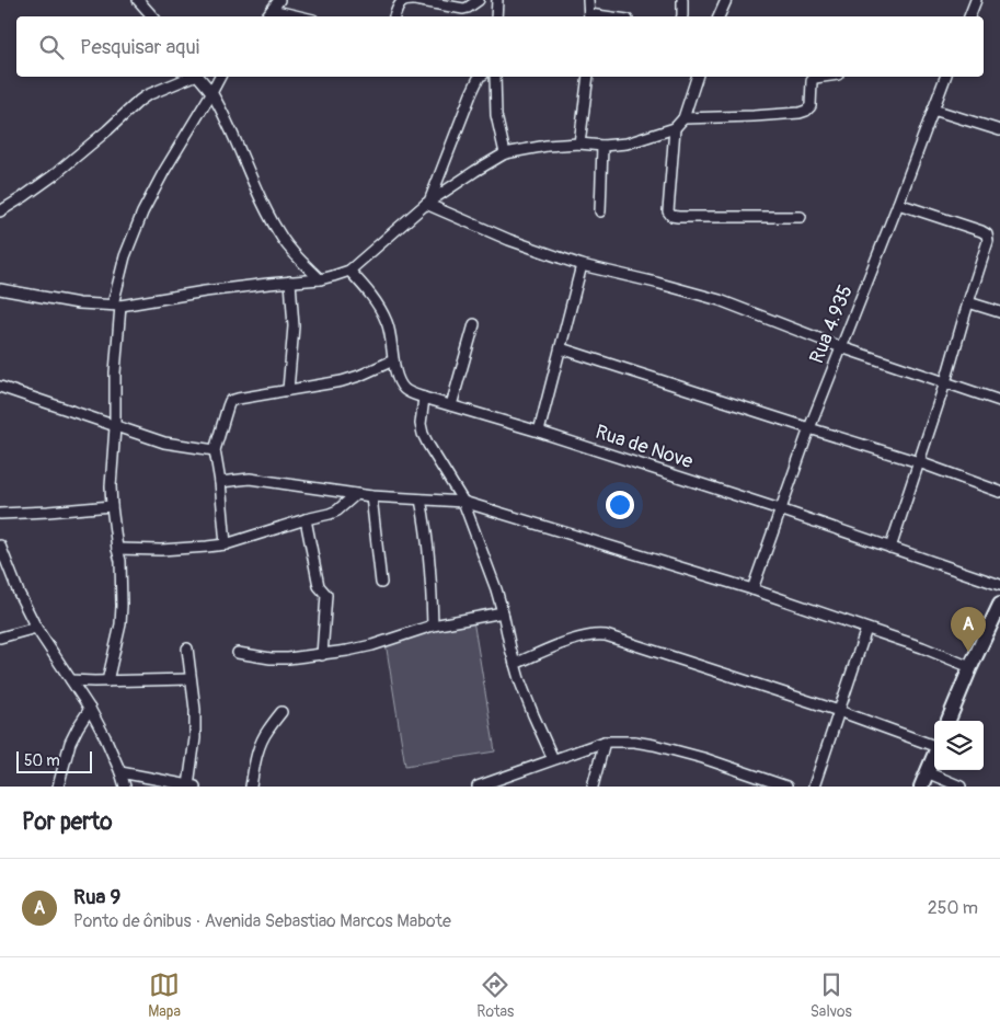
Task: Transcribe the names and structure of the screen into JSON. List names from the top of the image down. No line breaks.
{"streets":{"street":["Rua 4.935","Rua de Nove"]},"crossings":[["Rua 4.935","Rua de Nove"]],"scale_bar":"50 m","page":{"search":"Pesquisar aqui","pins":"A","scale":"50 m","heading":"Por perto","list":[{"mark":"A","name":"Rua 9","note":"Ponto de ônibus · Avenida Sebastiao Marcos Mabote","value":"250 m"}],"nav":["Mapa","Rotas","Salvos"]}}
